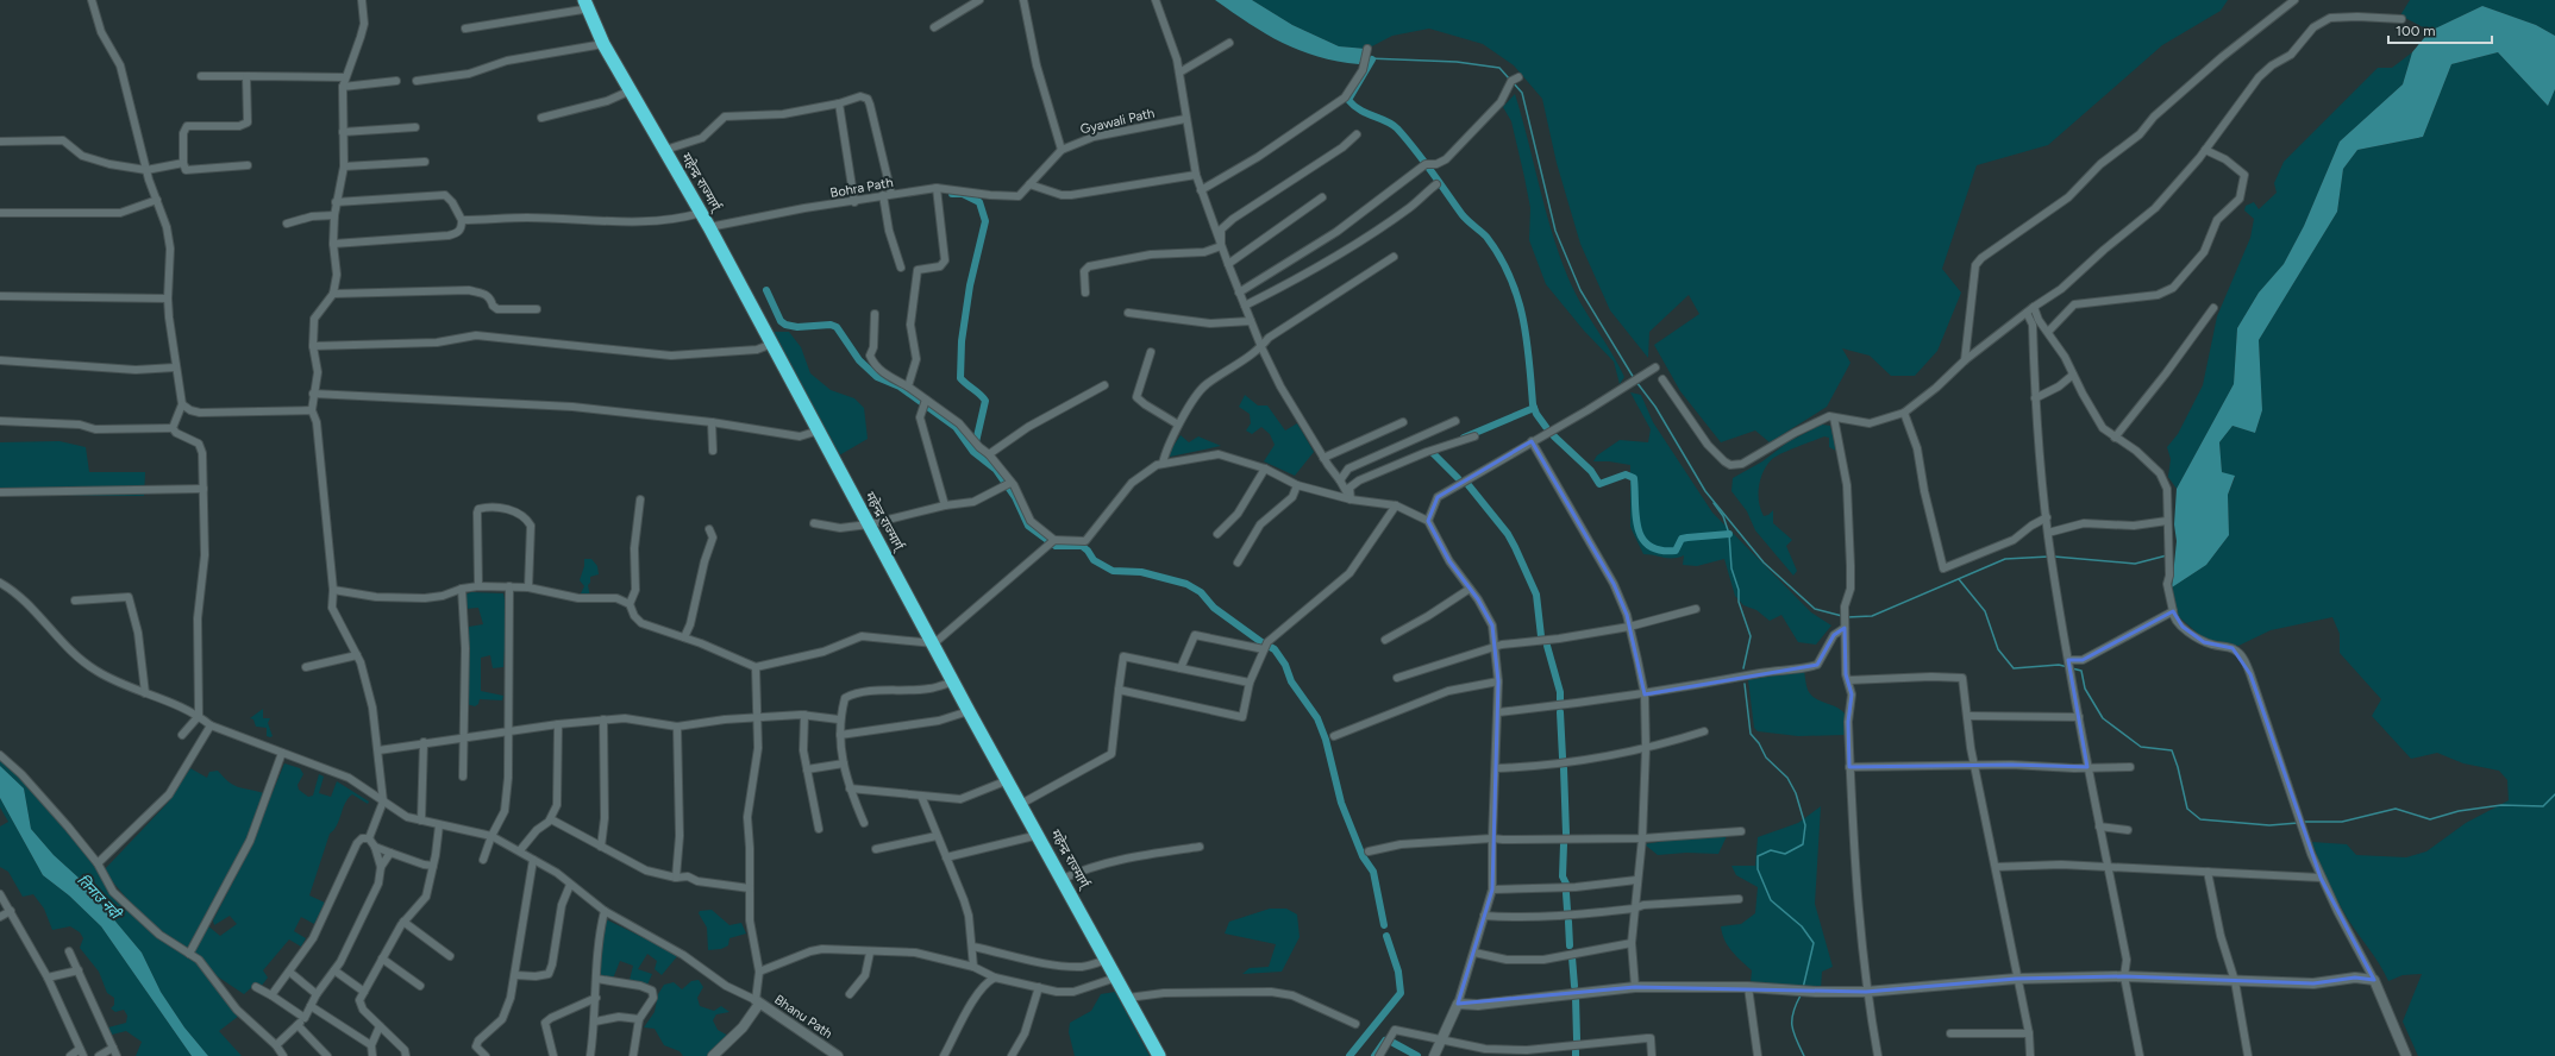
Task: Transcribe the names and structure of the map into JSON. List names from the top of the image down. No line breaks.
{"streets":{"highway":["महेन्द्र राज्मार्ग्"],"street":["Gyawali Path","Bohra Path","Bhanu Path"]},"crossings":[["Gyawali Path","Bohra Path"],["महेन्द्र राज्मार्ग्","Bohra Path"]],"water":["तिनाउ नदी"],"scale_bar":"100 m"}
